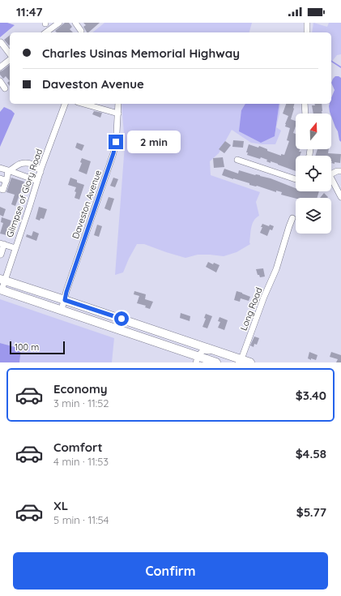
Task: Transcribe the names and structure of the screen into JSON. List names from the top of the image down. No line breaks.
{"streets":{"street":["Glimpse of Glory Road","Daveston Avenue","Long Road"]},"scale_bar":"100 m","north":"top","page":{"status":"11:47","banner":["Charles Usinas Memorial Highway","Daveston Avenue"],"bubble":"2 min","scale":"100 m","list":[{"name":"Economy","note":"3 min · 11:52","value":"$3.40"},{"name":"Comfort","note":"4 min · 11:53","value":"$4.58"},{"name":"XL","note":"5 min · 11:54","value":"$5.77"}],"buttons":"Confirm"}}
